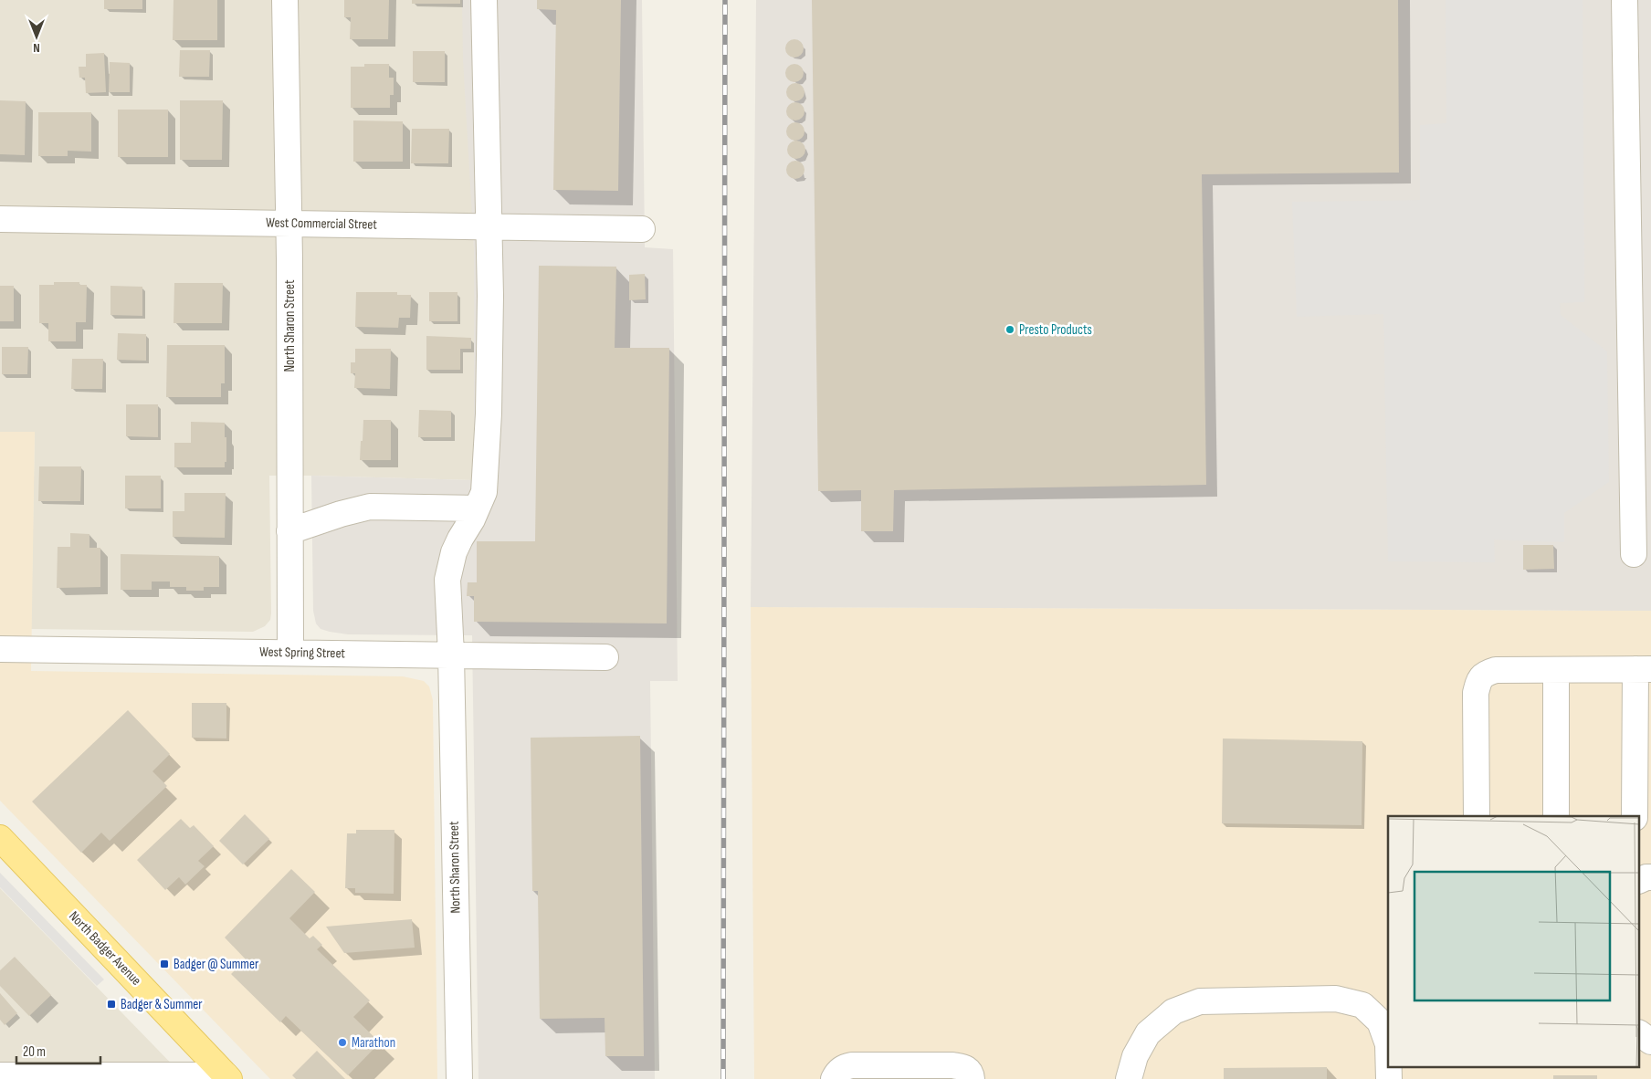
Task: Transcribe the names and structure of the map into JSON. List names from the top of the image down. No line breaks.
{"streets":{"main road":["North Badger Avenue"],"street":["West Commercial Street","North Sharon Street","West Spring Street"]},"crossings":[["West Commercial Street","North Sharon Street"],["North Sharon Street","West Spring Street"]],"places":{"other":["Presto Products","Marathon"],"transit":["Badger @ Summer","Badger & Summer"]},"scale_bar":"20 m","north":"bottom"}
